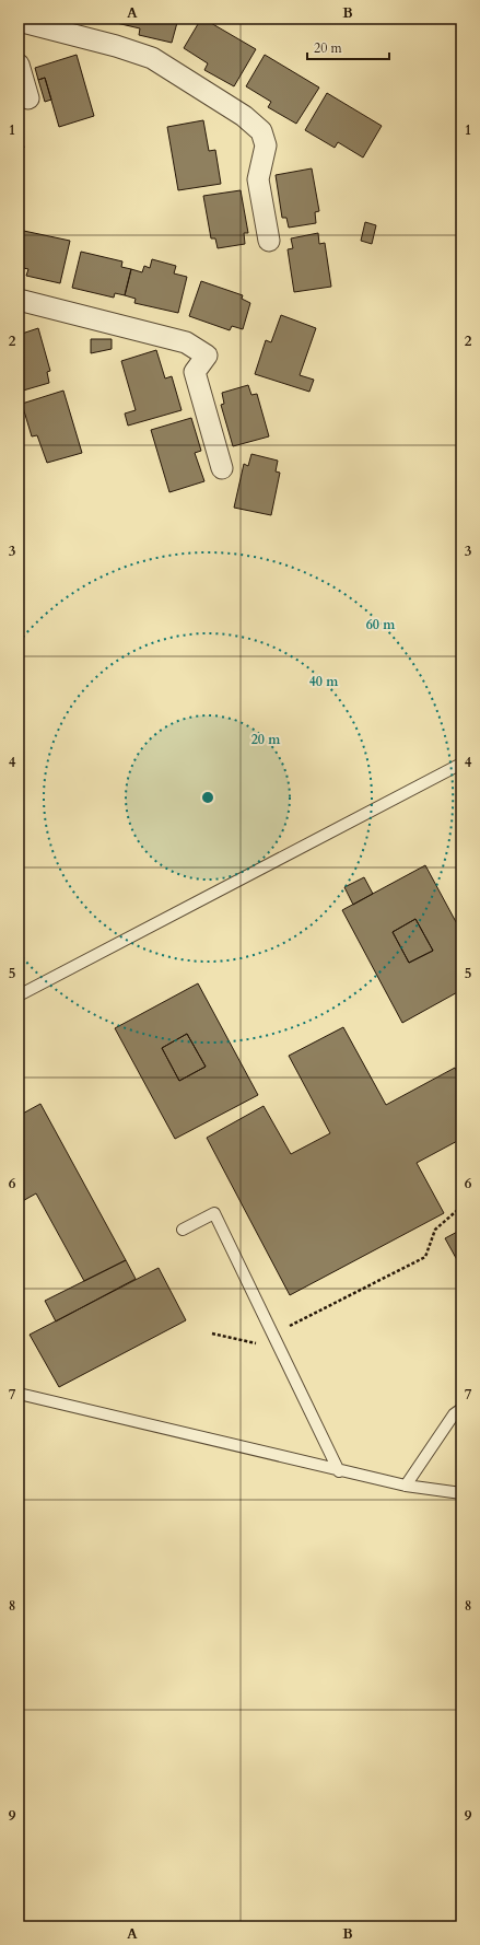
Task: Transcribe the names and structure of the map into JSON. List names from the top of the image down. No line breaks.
{"scale_bar":"20 m","grid":{"columns":["A","B"],"rows":["1","2","3","4","5","6","7","8","9"]},"rings":["60 m","40 m","20 m"]}
